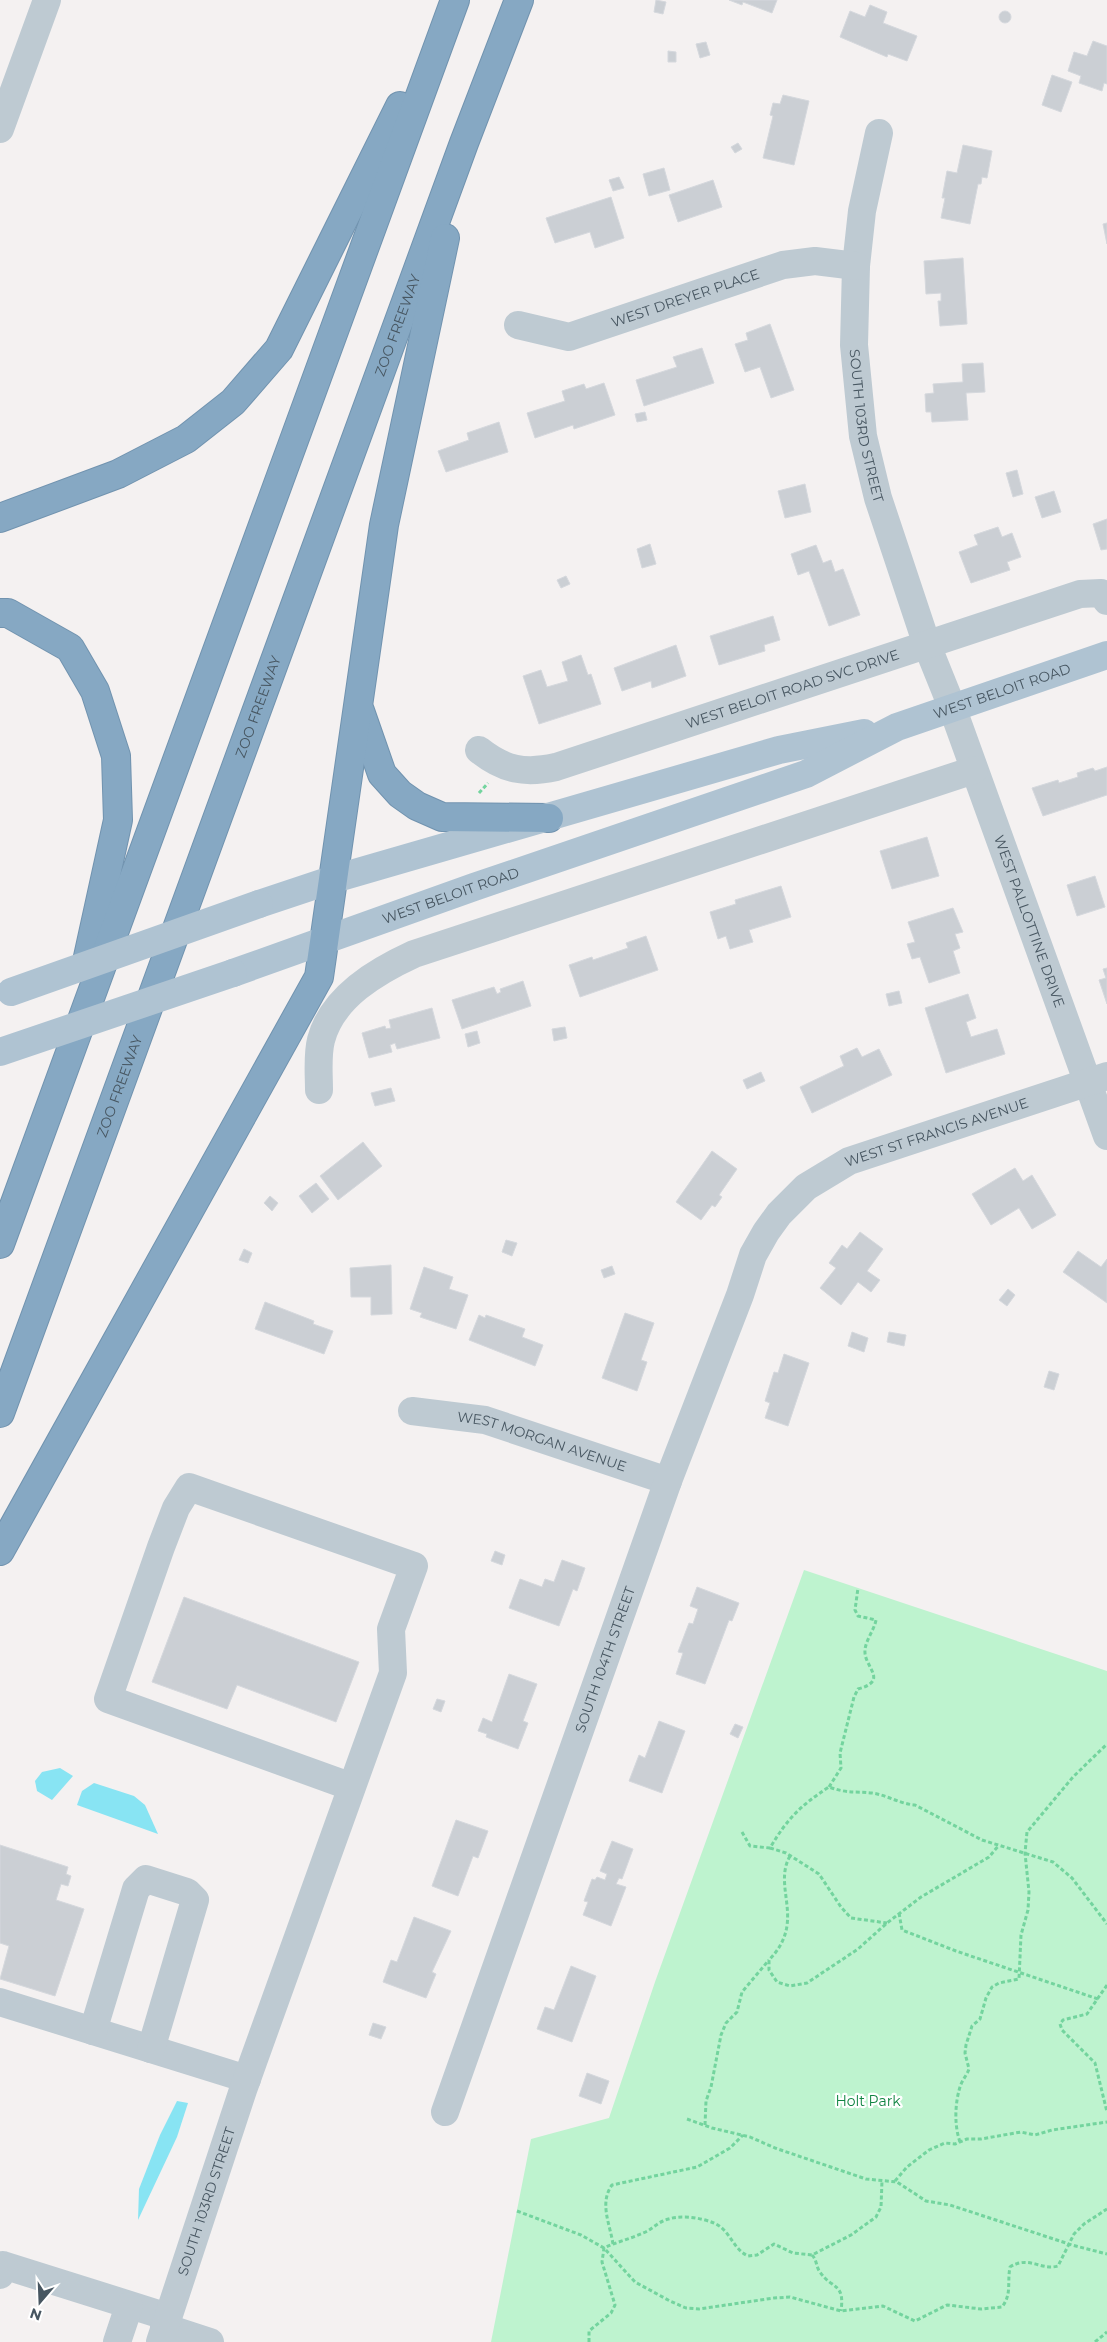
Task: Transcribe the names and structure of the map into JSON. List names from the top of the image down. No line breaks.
{"streets":{"highway":["ZOO FREEWAY"],"main road":["WEST BELOIT ROAD"],"street":["WEST DREYER PLACE","SOUTH 103RD STREET","WEST BELOIT ROAD SVC DRIVE","WEST PALLOTTINE DRIVE","WEST ST FRANCIS AVENUE","WEST MORGAN AVENUE","SOUTH 104TH STREET"]},"crossings":[["WEST DREYER PLACE","SOUTH 103RD STREET"],["SOUTH 103RD STREET","WEST BELOIT ROAD SVC DRIVE"],["SOUTH 103RD STREET","WEST BELOIT ROAD"],["SOUTH 103RD STREET","WEST PALLOTTINE DRIVE"],["WEST BELOIT ROAD","WEST PALLOTTINE DRIVE"],["WEST PALLOTTINE DRIVE","WEST ST FRANCIS AVENUE"],["WEST ST FRANCIS AVENUE","SOUTH 104TH STREET"],["WEST MORGAN AVENUE","SOUTH 104TH STREET"]],"parks":["Holt Park"],"north":"bottom"}
